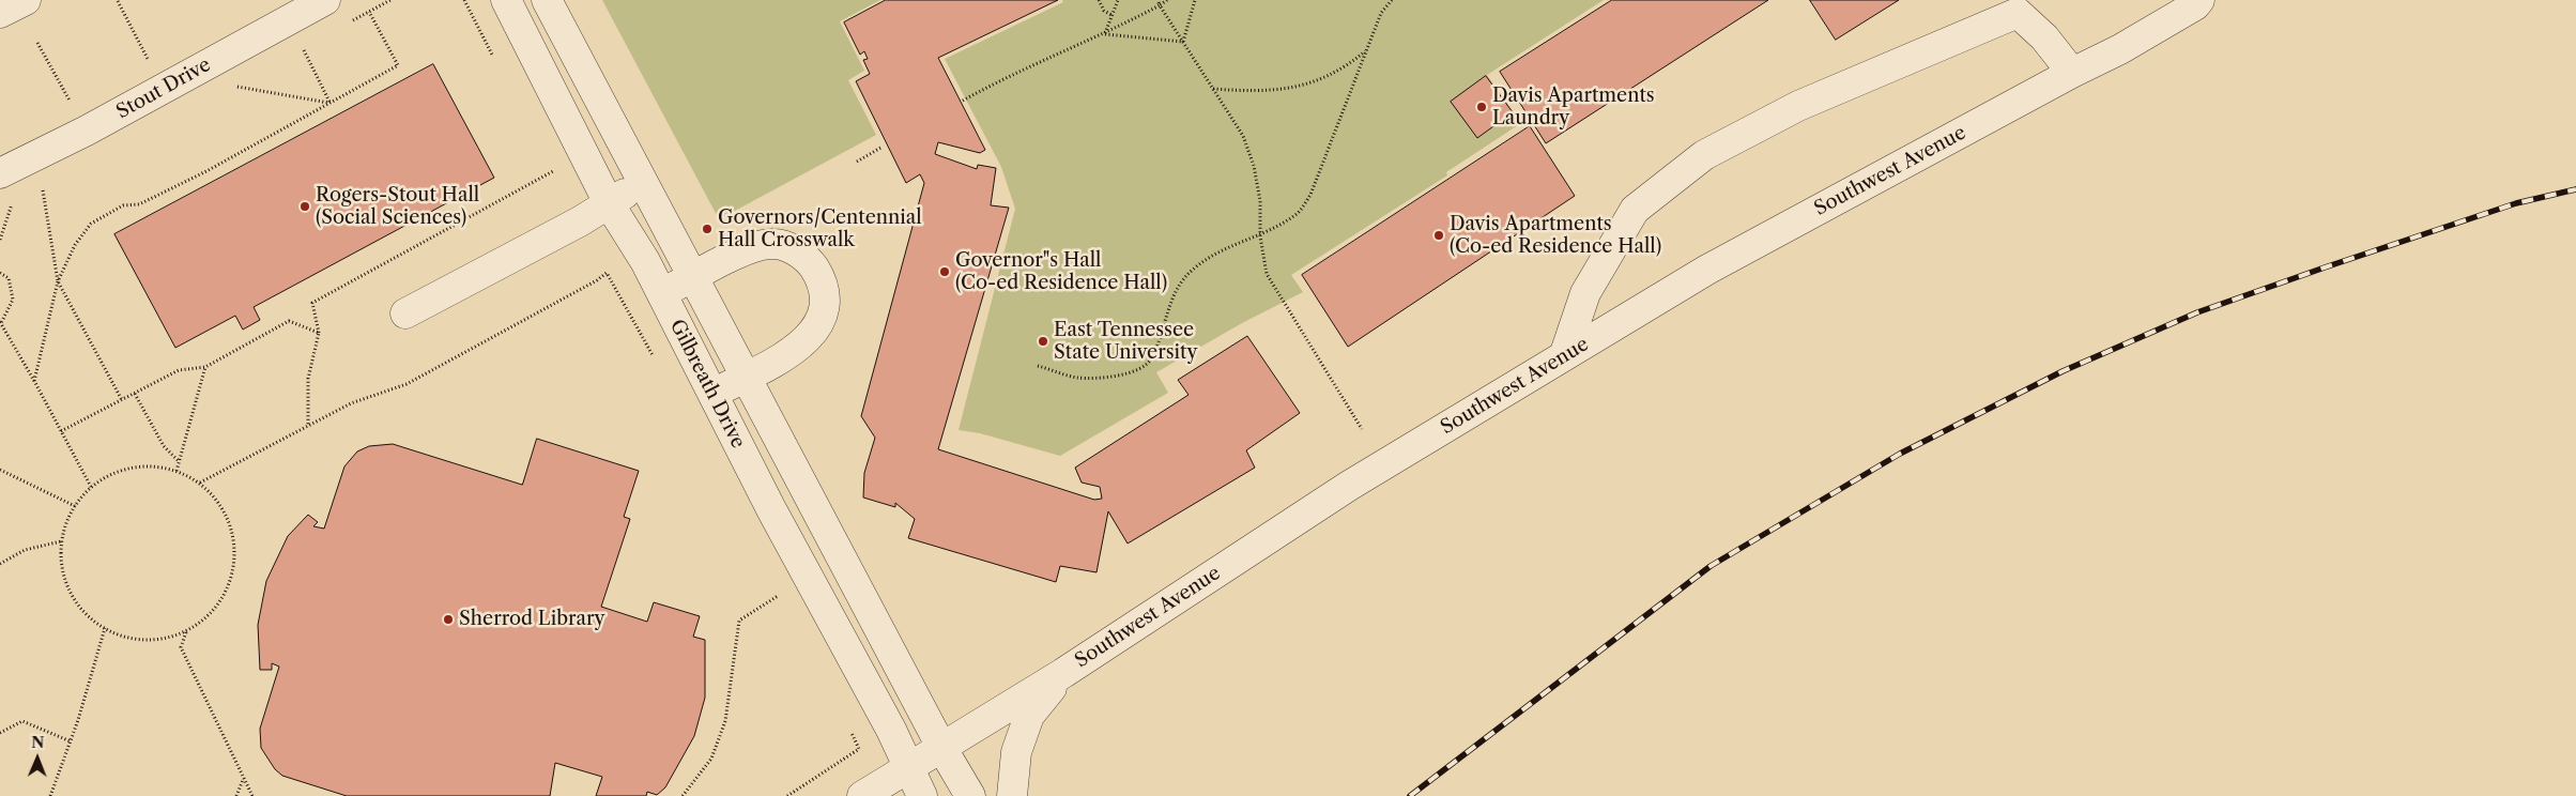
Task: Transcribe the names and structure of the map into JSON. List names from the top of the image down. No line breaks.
{"streets":{"street":["Stout Drive","Southwest Avenue","Gilbreath Drive"]},"crossings":[["Southwest Avenue","Gilbreath Drive"]],"places":["Davis Apartments Laundry","Rogers-Stout Hall (Social Sciences)","Governors/Centennial Hall Crosswalk","Davis Apartments (Co-ed Residence Hall)","Governor\"s Hall (Co-ed Residence Hall)","East Tennessee State University","Sherrod Library"],"north":"top"}
